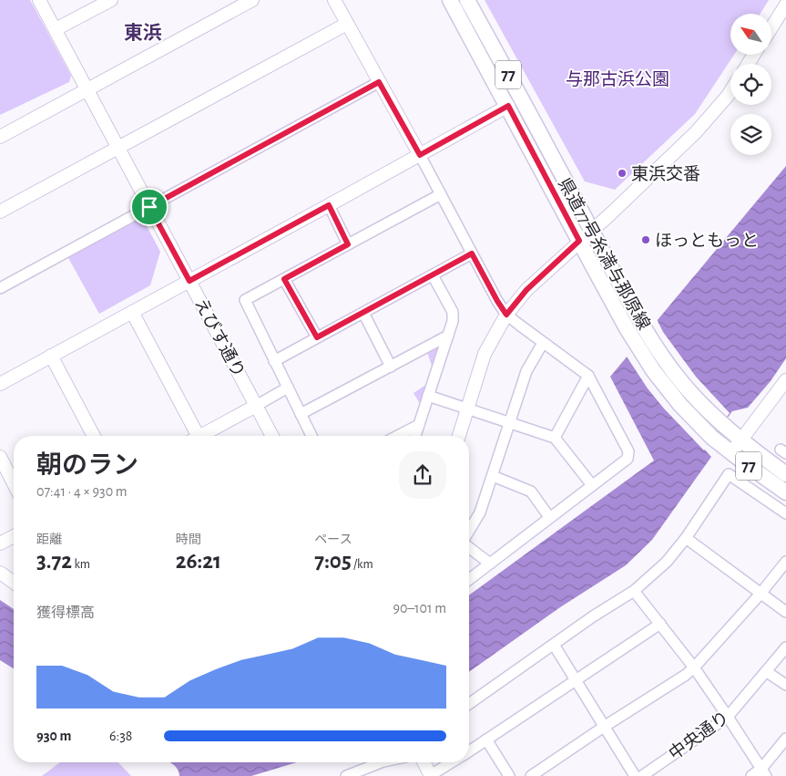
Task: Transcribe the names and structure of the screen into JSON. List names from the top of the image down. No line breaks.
{"streets":{"main road":["77","県道77号糸満与那原線"],"street":["えびす通り","中央通り"]},"districts":["東浜"],"parks":["与那古浜公園"],"places":["東浜交番","ほっともっと"],"north":"top left","page":{"heading":["朝のラン","07:41 · 4 × 930 m"],"stats":[["距離","3.72 km"],["時間","26:21"],["ペース","7:05 /km"]],"chart":["獲得標高","90–101 m"],"list":[{"name":"930 m","note":"6:38"}]}}
